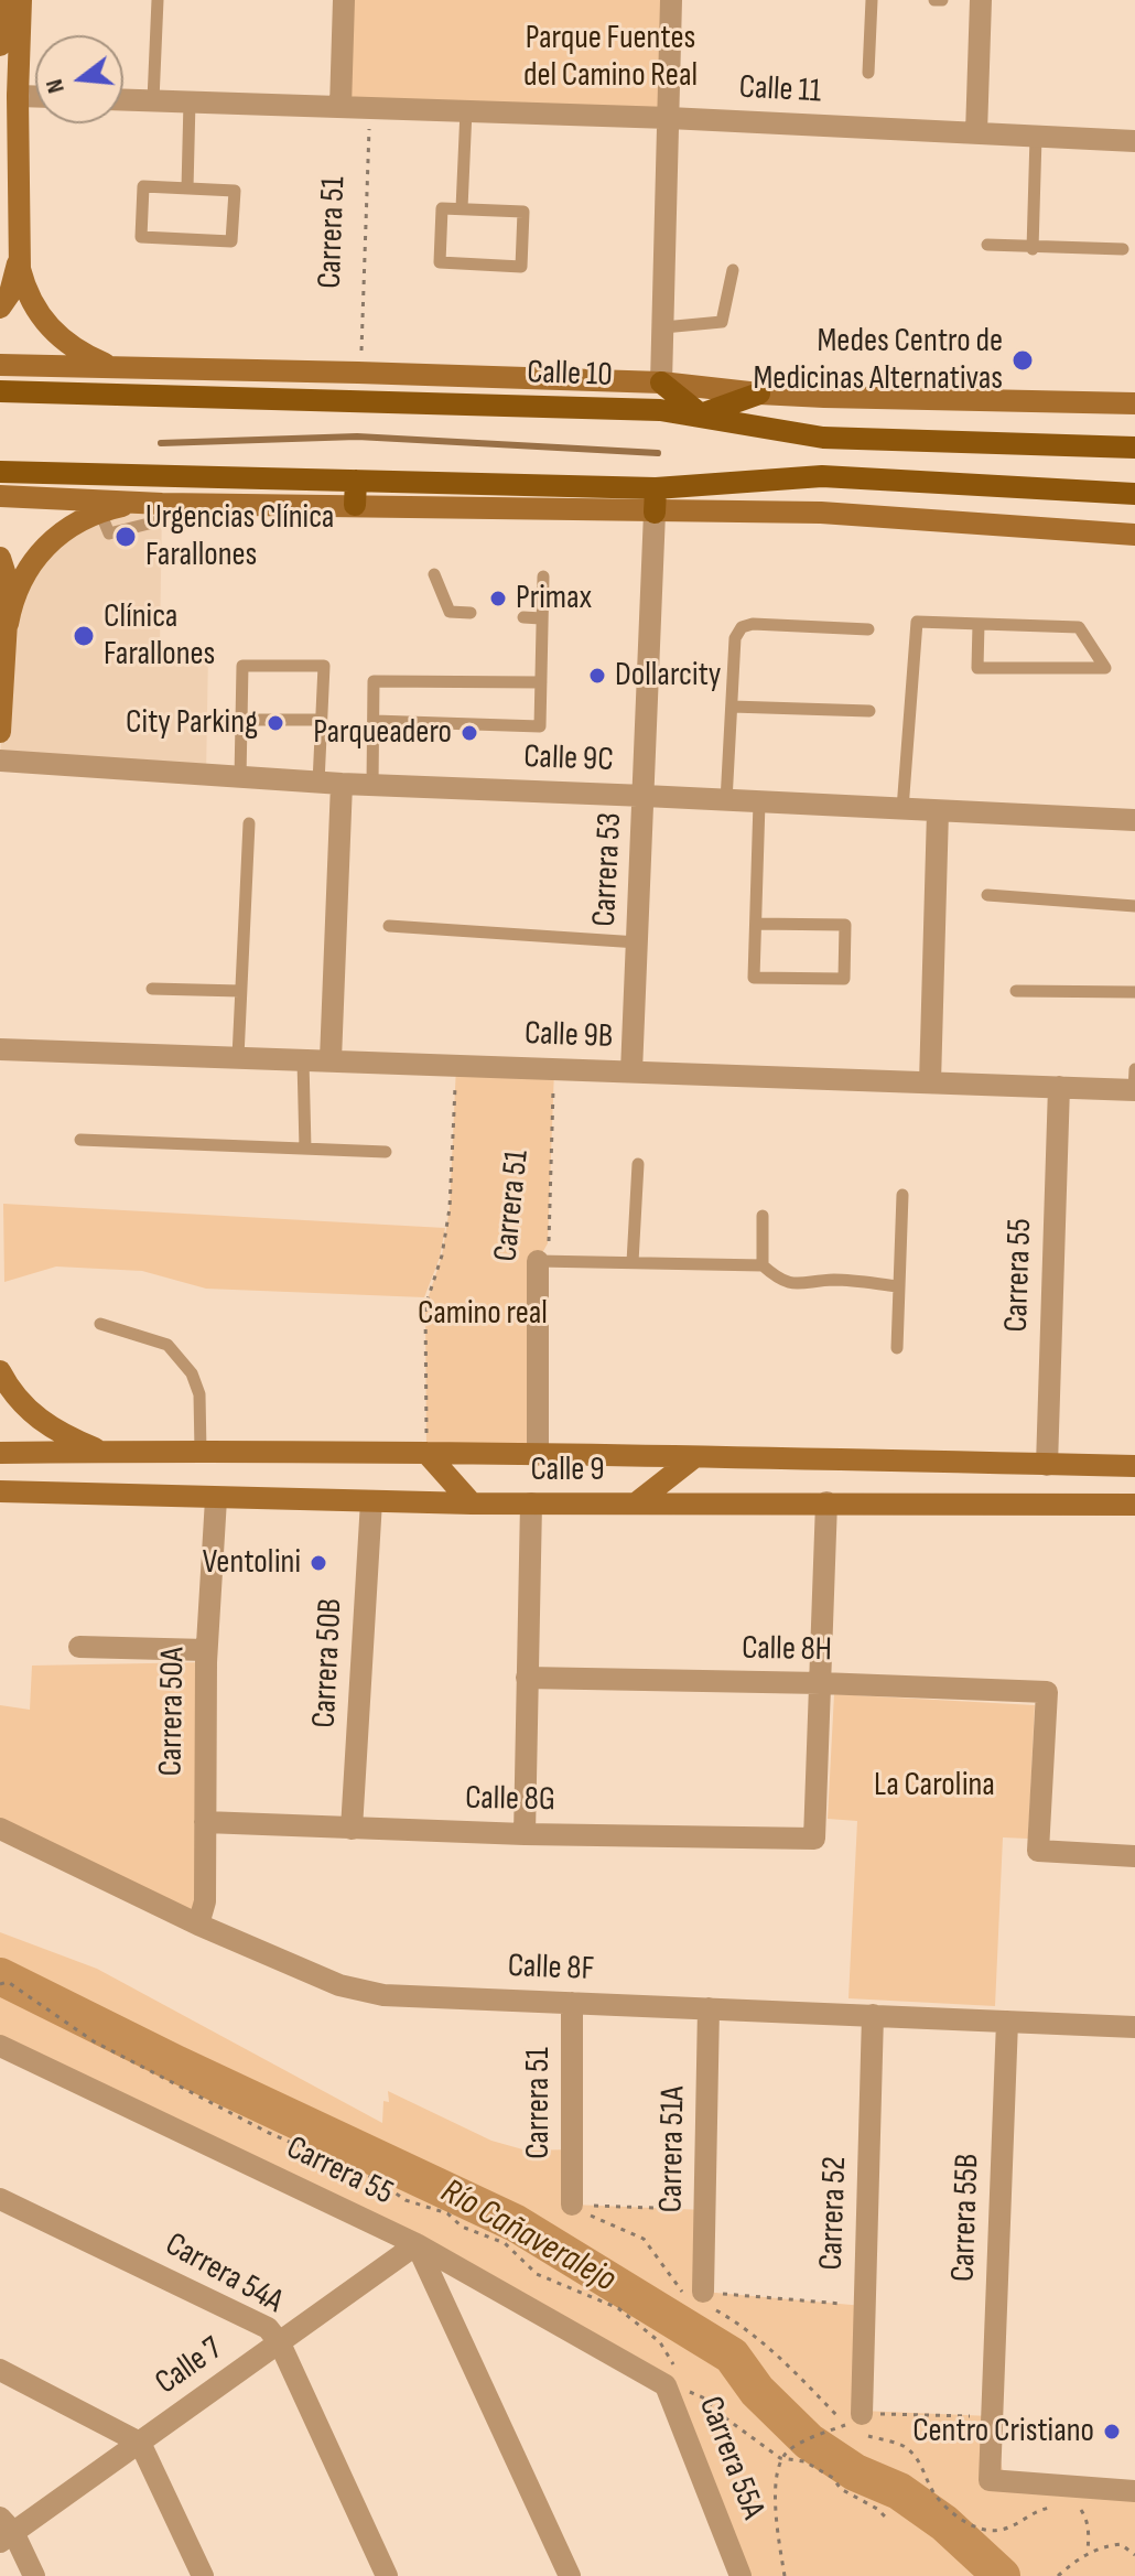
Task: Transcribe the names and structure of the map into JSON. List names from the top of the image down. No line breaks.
{"streets":{"main road":["Calle 10"],"street":["Calle 11","Carrera 51","Calle 9C","Carrera 53","Calle 9B","Carrera 55","Calle 9","Calle 8H","Carrera 50B","Carrera 50A","Calle 8G","Calle 8F","Carrera 51A","Carrera 52","Carrera 55B","Carrera 54A","Calle 7","Carrera 55A"]},"crossings":[["Calle 11","Carrera 51"],["Carrera 51","Calle 9B"],["Carrera 51","Calle 9"],["Carrera 51","Calle 8F"],["Calle 9C","Carrera 53"],["Carrera 53","Calle 9B"],["Calle 9B","Carrera 55"],["Carrera 55","Calle 9"],["Carrera 55","Calle 7"],["Carrera 55","Carrera 55A"],["Calle 9","Carrera 50B"],["Calle 9","Carrera 50A"],["Calle 8H","Calle 8G"],["Carrera 50B","Calle 8G"],["Carrera 50A","Calle 8G"],["Carrera 50A","Calle 8F"],["Calle 8F","Carrera 51A"],["Calle 8F","Carrera 52"],["Calle 8F","Carrera 55B"],["Carrera 54A","Calle 7"],["Calle 7","Carrera 55A"]],"water":["Río Cañaveralejo"],"parks":["Parque Fuentes del Camino Real","Camino real","La Carolina"],"places":["Medes Centro de Medicinas Alternativas","Urgencias Clínica Farallones","Primax","Clínica Farallones","Dollarcity","City Parking","Parqueadero","Ventolini","Centro Cristiano"],"north":"left"}
